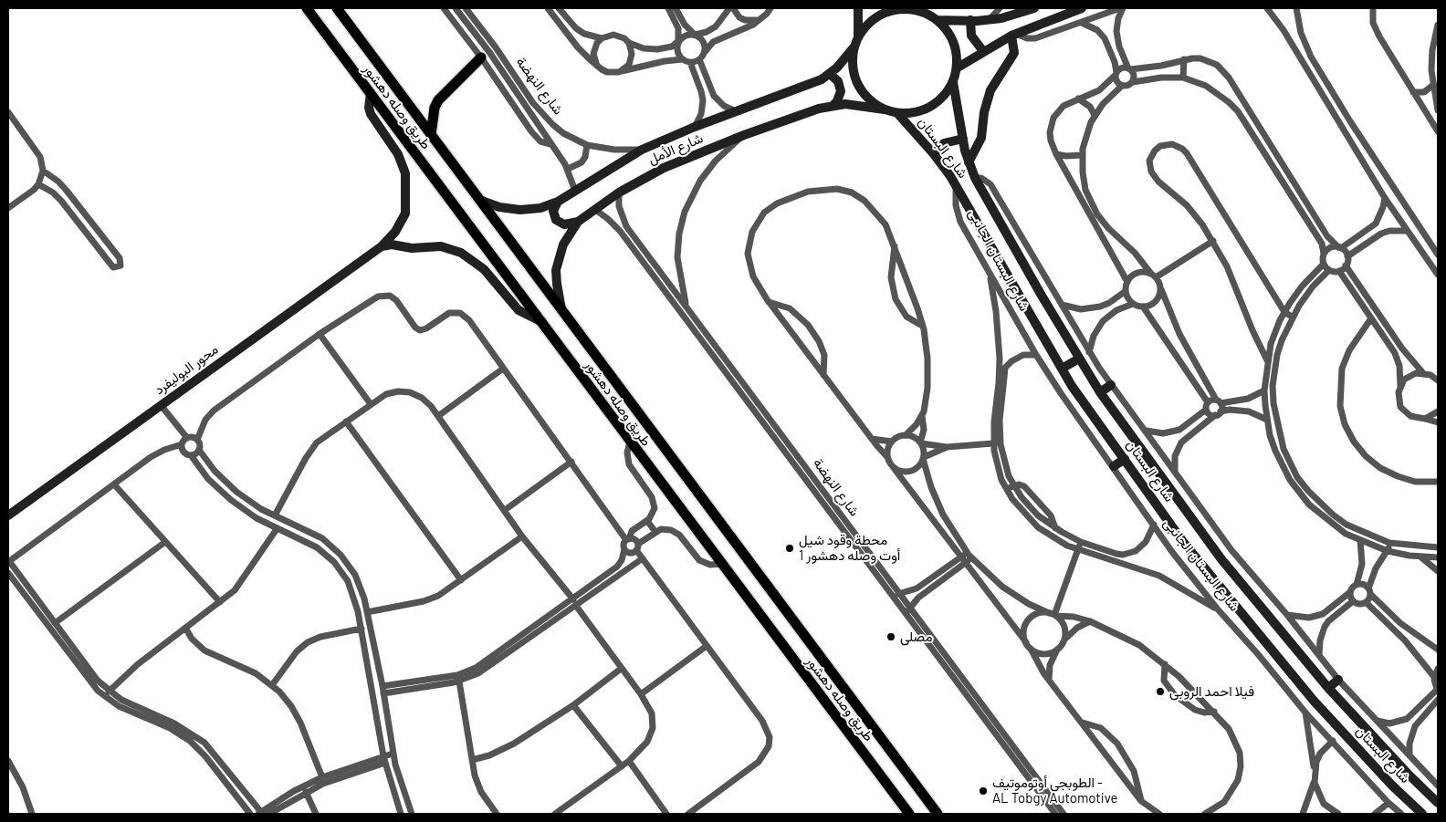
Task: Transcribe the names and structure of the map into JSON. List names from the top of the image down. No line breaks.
{"streets":{"main road":["طريق وصله دهشور"],"street":["شارع النهضة","شارع البستان","شارع الأمل","شارع البستان الجانبى","محور البوليفرد"]},"crossings":[["شارع النهضة","شارع الأمل"],["طريق وصله دهشور","شارع الأمل"],["طريق وصله دهشور","محور البوليفرد"],["شارع البستان","شارع الأمل"],["شارع البستان","شارع البستان الجانبى"]],"places":["محطة وقود شيل أوت وصله دهشور 1","مصلى","فيلا احمد الروبى","الطوبجى أوتوموتيف - AL Tobgy Automotive"]}
